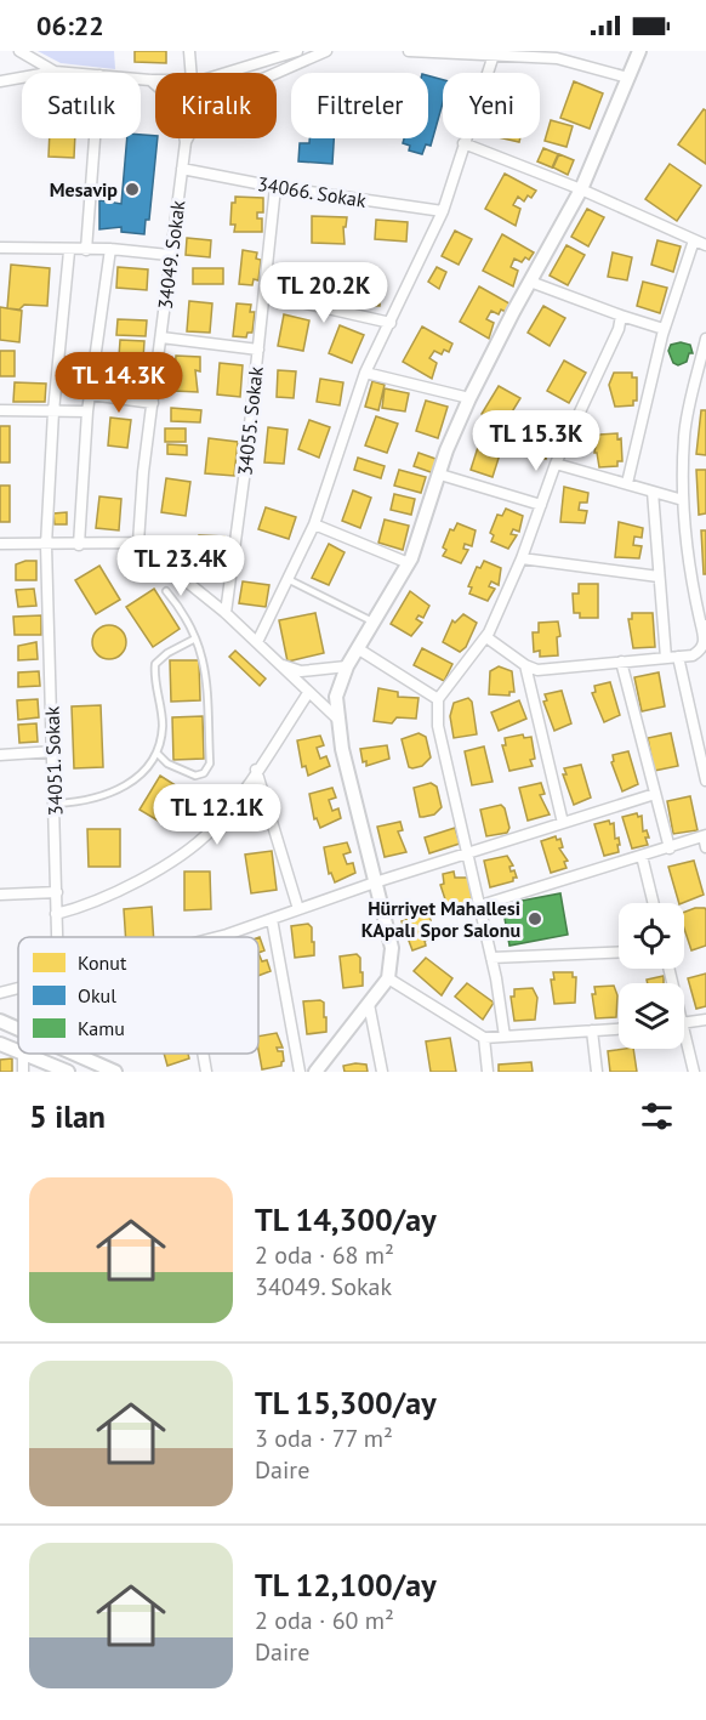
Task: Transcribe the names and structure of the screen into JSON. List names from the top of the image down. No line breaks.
{"streets":{"street":["34066. Sokak","34049. Sokak","34055. Sokak","34051. Sokak"]},"crossings":[["34066. Sokak","34049. Sokak"],["34066. Sokak","34055. Sokak"]],"places":["Mesavip","Hürriyet Mahallesi KApalı Spor Salonu"],"legend":["Konut","Okul","Kamu"],"page":{"status":"06:22","chip":["Satılık","Kiralık","Filtreler","Yeni"],"price":["TL 20.2K","TL 14.3K","TL 15.3K","TL 23.4K","TL 12.1K"],"heading":"5 ilan","list":[{"name":"TL 14,300/ay","note":"2 oda · 68 m² · 34049. Sokak"},{"name":"TL 15,300/ay","note":"3 oda · 77 m² · Daire"},{"name":"TL 12,100/ay","note":"2 oda · 60 m² · Daire"}]}}
